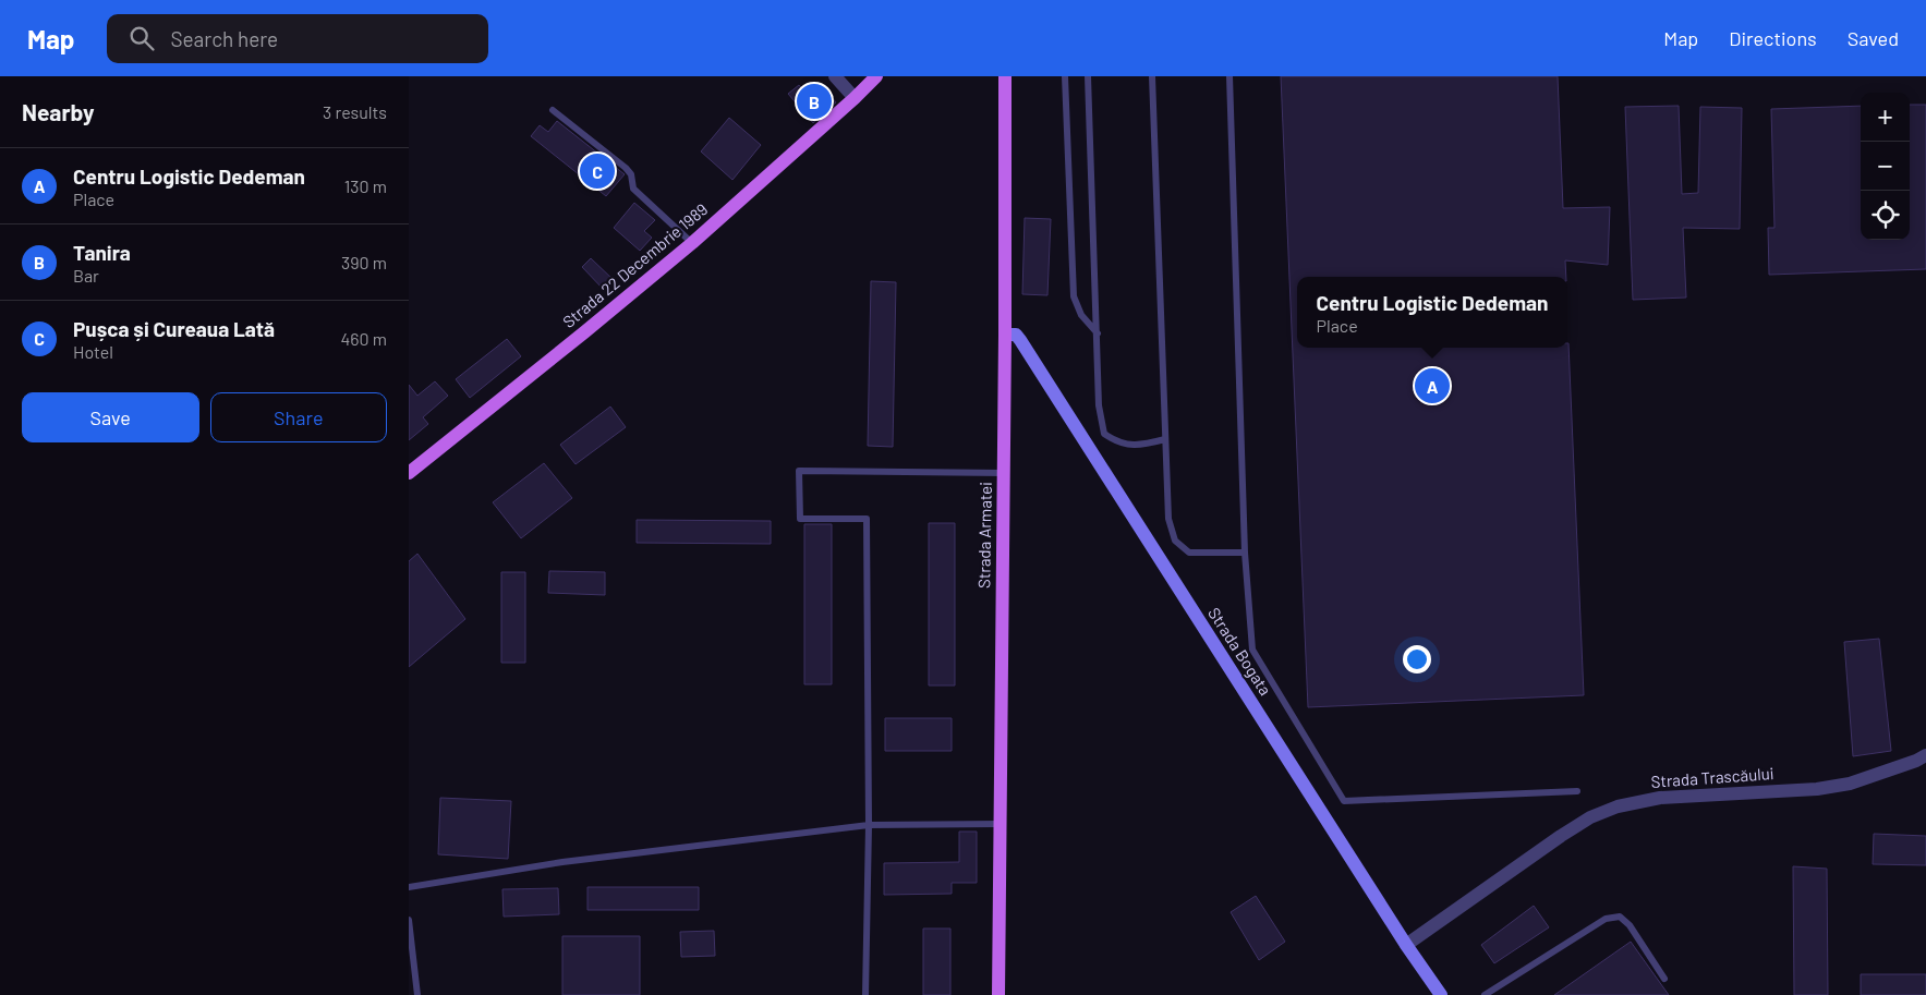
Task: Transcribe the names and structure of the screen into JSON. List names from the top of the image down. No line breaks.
{"streets":{"main road":["Strada 22 Decembrie 1989","Strada Armatei","Strada Bogata"],"street":["Strada Trascăului"]},"crossings":[["Strada Armatei","Strada Bogata"],["Strada Bogata","Strada Trascăului"]],"page":{"header":"Map","search":"Search here","nav":["Map","Directions","Saved"],"heading":["Nearby","3 results"],"pins":["B","C","A"],"map_buttons":["+","−"],"list":[{"mark":"A","name":"Centru Logistic Dedeman","note":"Place","value":"130 m"},{"mark":"B","name":"Tanira","note":"Bar","value":"390 m"},{"mark":"C","name":"Pușca și Cureaua Lată","note":"Hotel","value":"460 m"}],"popup":["Centru Logistic Dedeman","Place"],"buttons":["Save","Share"]}}
